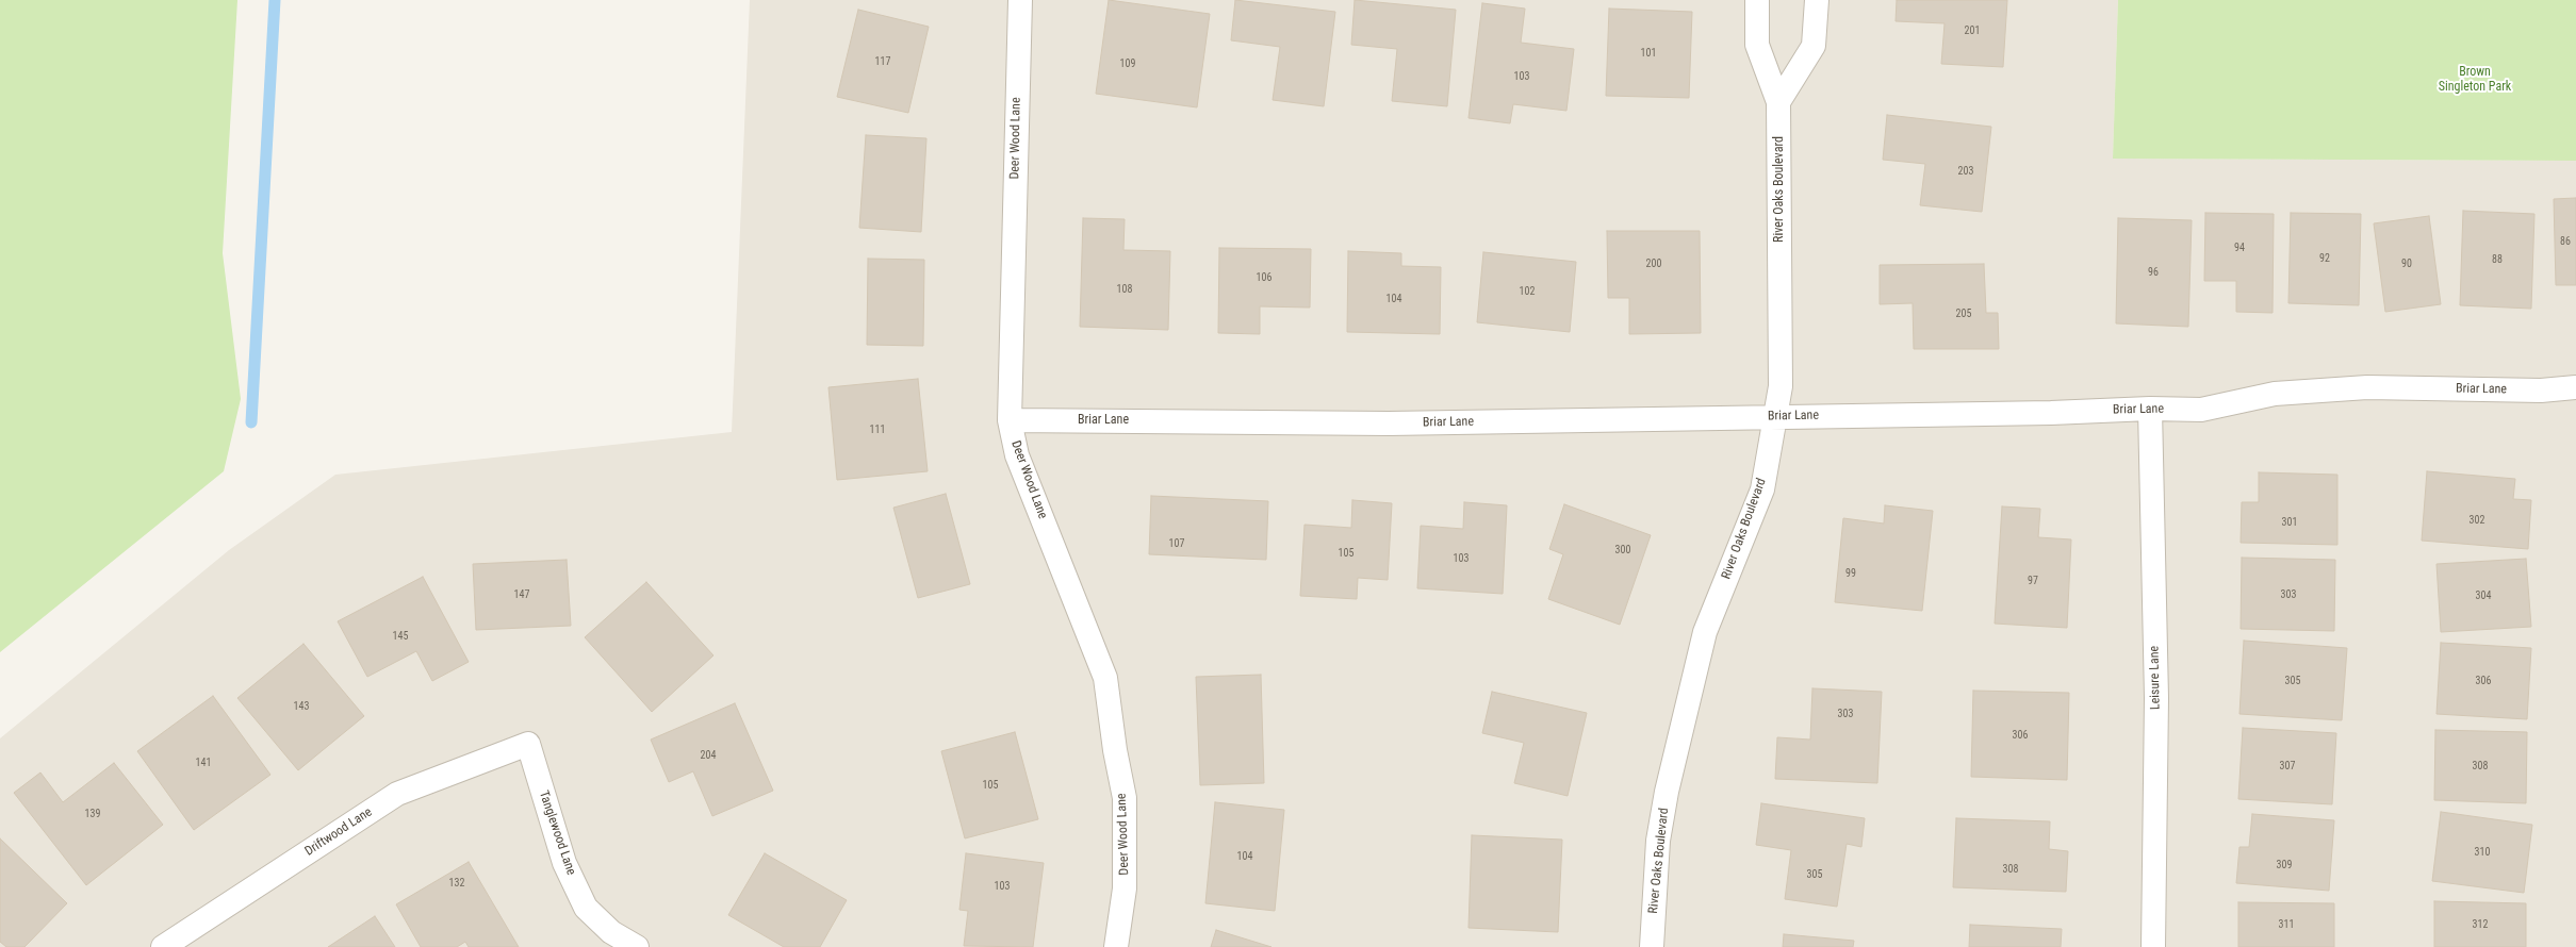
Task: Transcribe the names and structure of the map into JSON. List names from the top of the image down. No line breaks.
{"streets":{"street":["Deer Wood Lane","River Oaks Boulevard","Briar Lane","Leisure Lane","Driftwood Lane","Tanglewood Lane"]},"crossings":[["Deer Wood Lane","Briar Lane"],["River Oaks Boulevard","Briar Lane"],["Briar Lane","Leisure Lane"],["Driftwood Lane","Tanglewood Lane"]],"parks":["Brown Singleton Park"],"house_numbers":["201","101","117","109","103","203","86","94","92","88","200","90","96","106","108","102","104","205","111","302","301","107","300","105","103","99","97","147","303","304","145","305","306","143","303","306","204","141","307","308","105","139","310","104","309","308","305","132","103","311","312"]}
